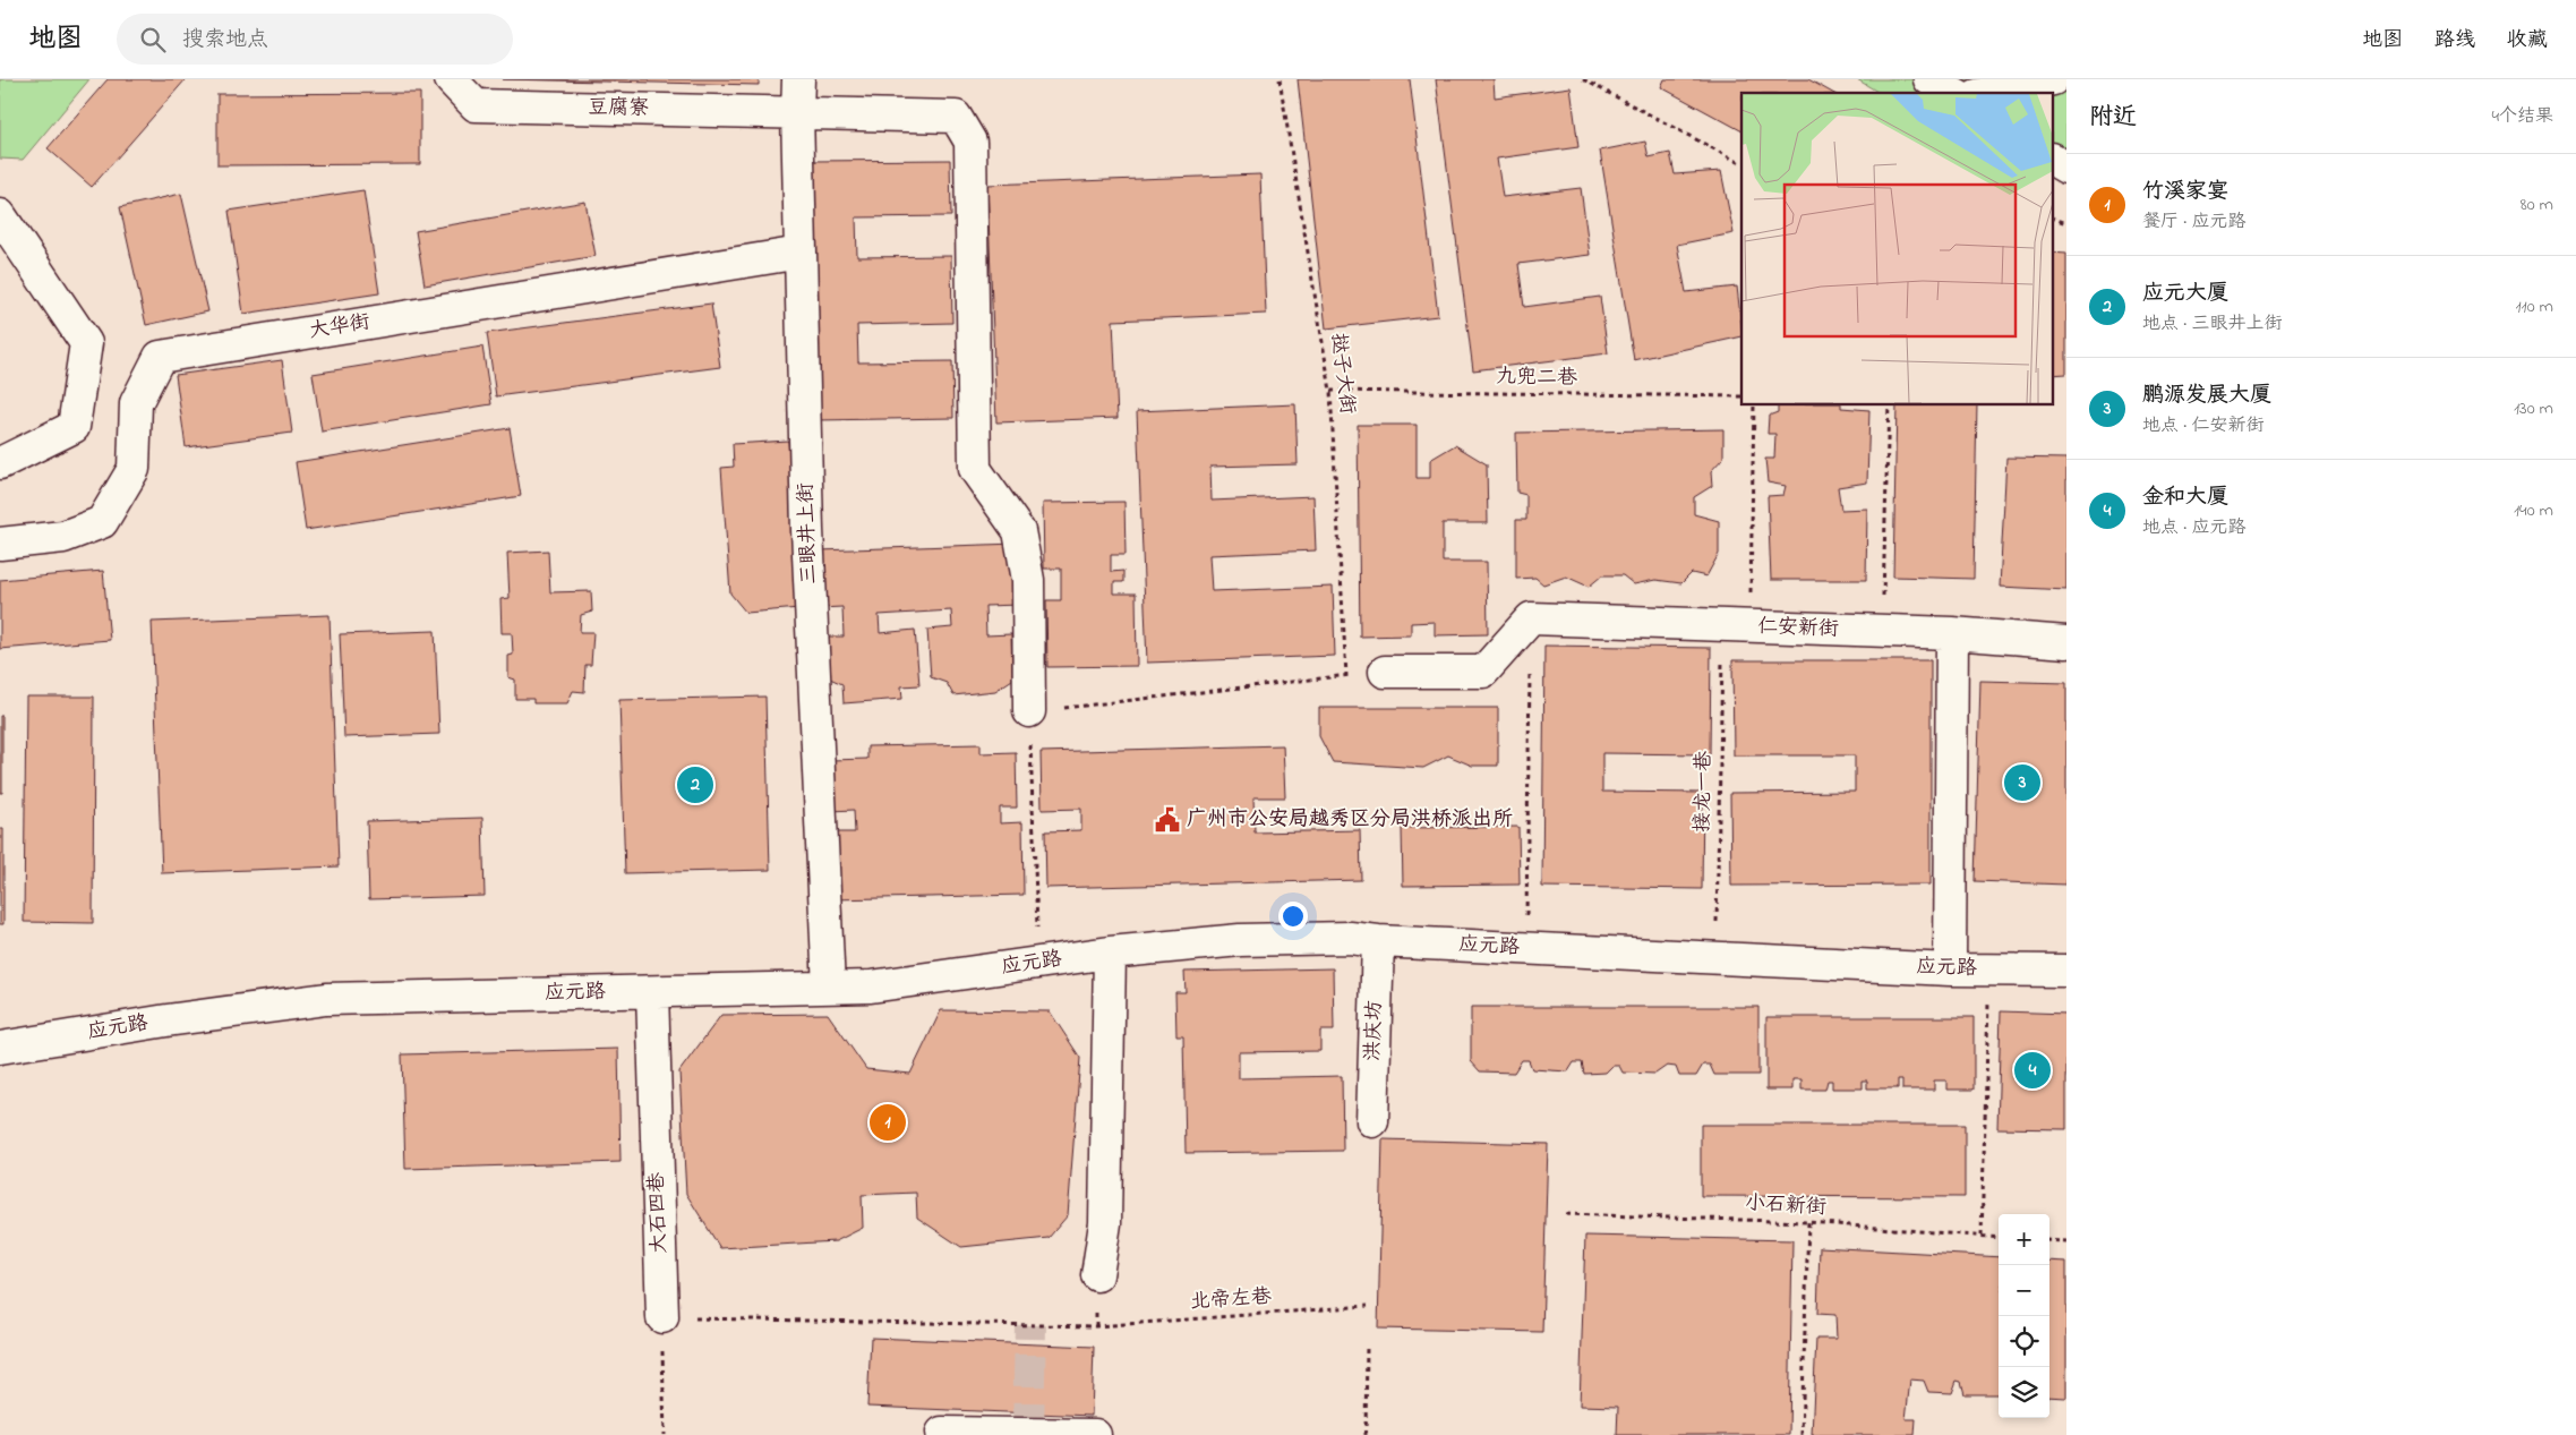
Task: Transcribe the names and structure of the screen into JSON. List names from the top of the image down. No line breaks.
{"streets":{"street":["豆腐寮","大华街","三眼井上街","仁安新街","应元路","洪庆坊","大石四巷"],"path":["挞子大街","九兜二巷","接龙一巷","小石新街","北帝左巷"]},"crossings":[["豆腐寮","三眼井上街"],["大华街","三眼井上街"],["挞子大街","九兜二巷"],["三眼井上街","应元路"],["仁安新街","接龙一巷"],["接龙一巷","应元路"],["应元路","洪庆坊"],["应元路","大石四巷"],["大石四巷","北帝左巷"]],"places":{"public building":["广州市公安局越秀区分局洪桥派出所"]},"page":{"header":"地图","search":"搜索地点","nav":["地图","路线","收藏"],"heading":["附近","4个结果"],"list":[{"mark":"1","name":"竹溪家宴","note":"餐厅 · 应元路","value":"80 m"},{"mark":"2","name":"应元大厦","note":"地点 · 三眼井上街","value":"110 m"},{"mark":"3","name":"鹏源发展大厦","note":"地点 · 仁安新街","value":"130 m"},{"mark":"4","name":"金和大厦","note":"地点 · 应元路","value":"140 m"}],"pins":["3","2","4","1"],"map_buttons":["+","−"]}}
